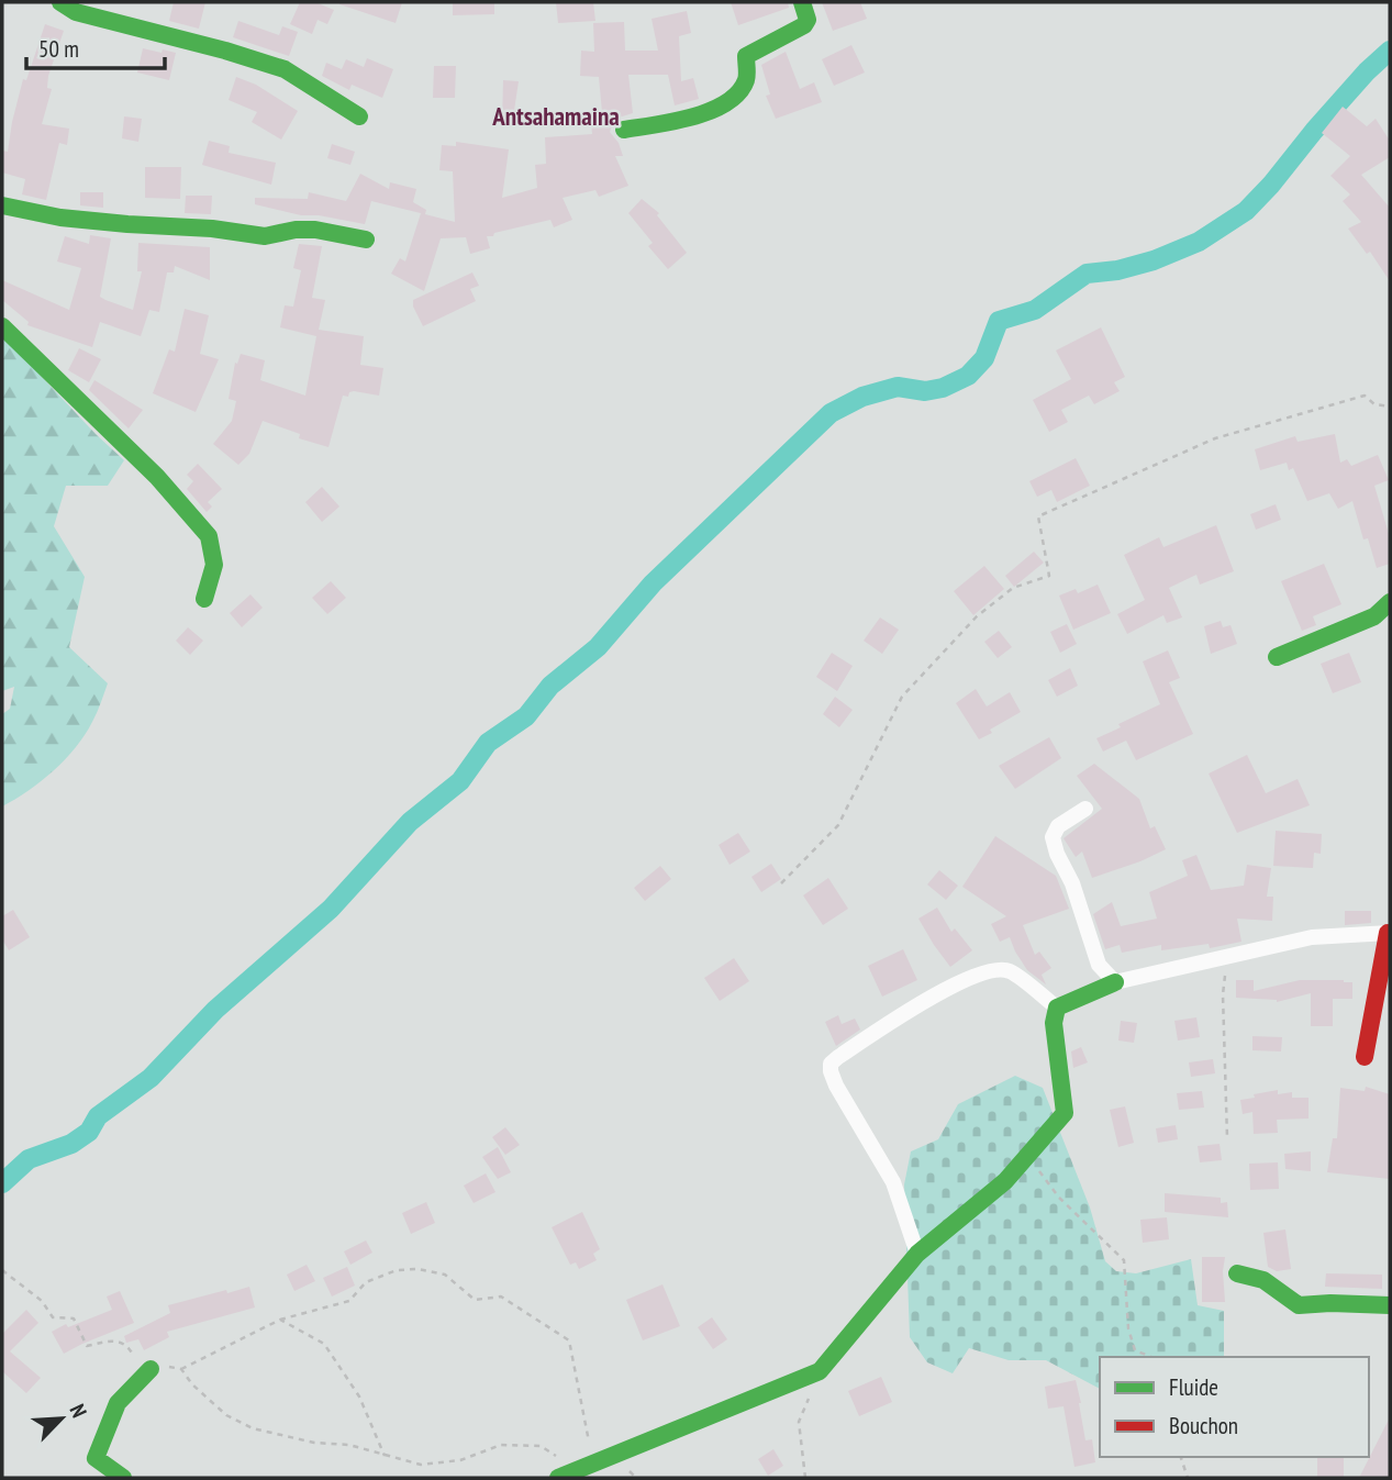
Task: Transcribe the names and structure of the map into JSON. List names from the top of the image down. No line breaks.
{"districts":["Antsahamaina"],"legend":["Fluide","Bouchon"],"scale_bar":"50 m","north":"top right"}
